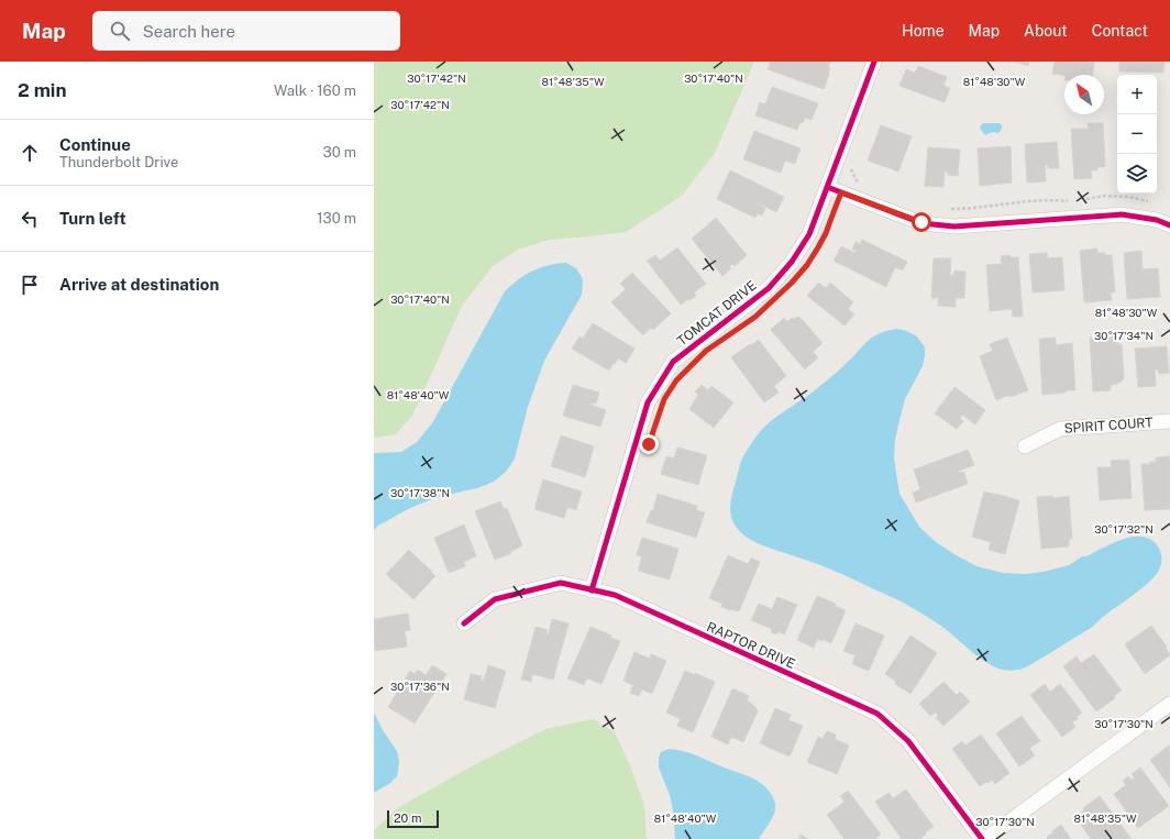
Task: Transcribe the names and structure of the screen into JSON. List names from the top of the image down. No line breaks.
{"streets":{"street":["TOMCAT DRIVE","SPIRIT COURT","RAPTOR DRIVE"]},"crossings":[["TOMCAT DRIVE","RAPTOR DRIVE"]],"scale_bar":"20 m","north":"top left","page":{"header":"Map","search":"Search here","nav":["Home","Map","About","Contact"],"heading":["2 min","Walk · 160 m"],"map_buttons":["+","−"],"list":[["Continue","Thunderbolt Drive","30 m"],["Turn left","130 m"],"Arrive at destination"],"scale":"20 m"},"coordinates":["30°17'42\"N","30°17'40\"N","81°48'35\"W","81°48'30\"W","30°17'34\"N","81°48'40\"W","30°17'38\"N","30°17'32\"N","30°17'36\"N","30°17'30\"N"]}
